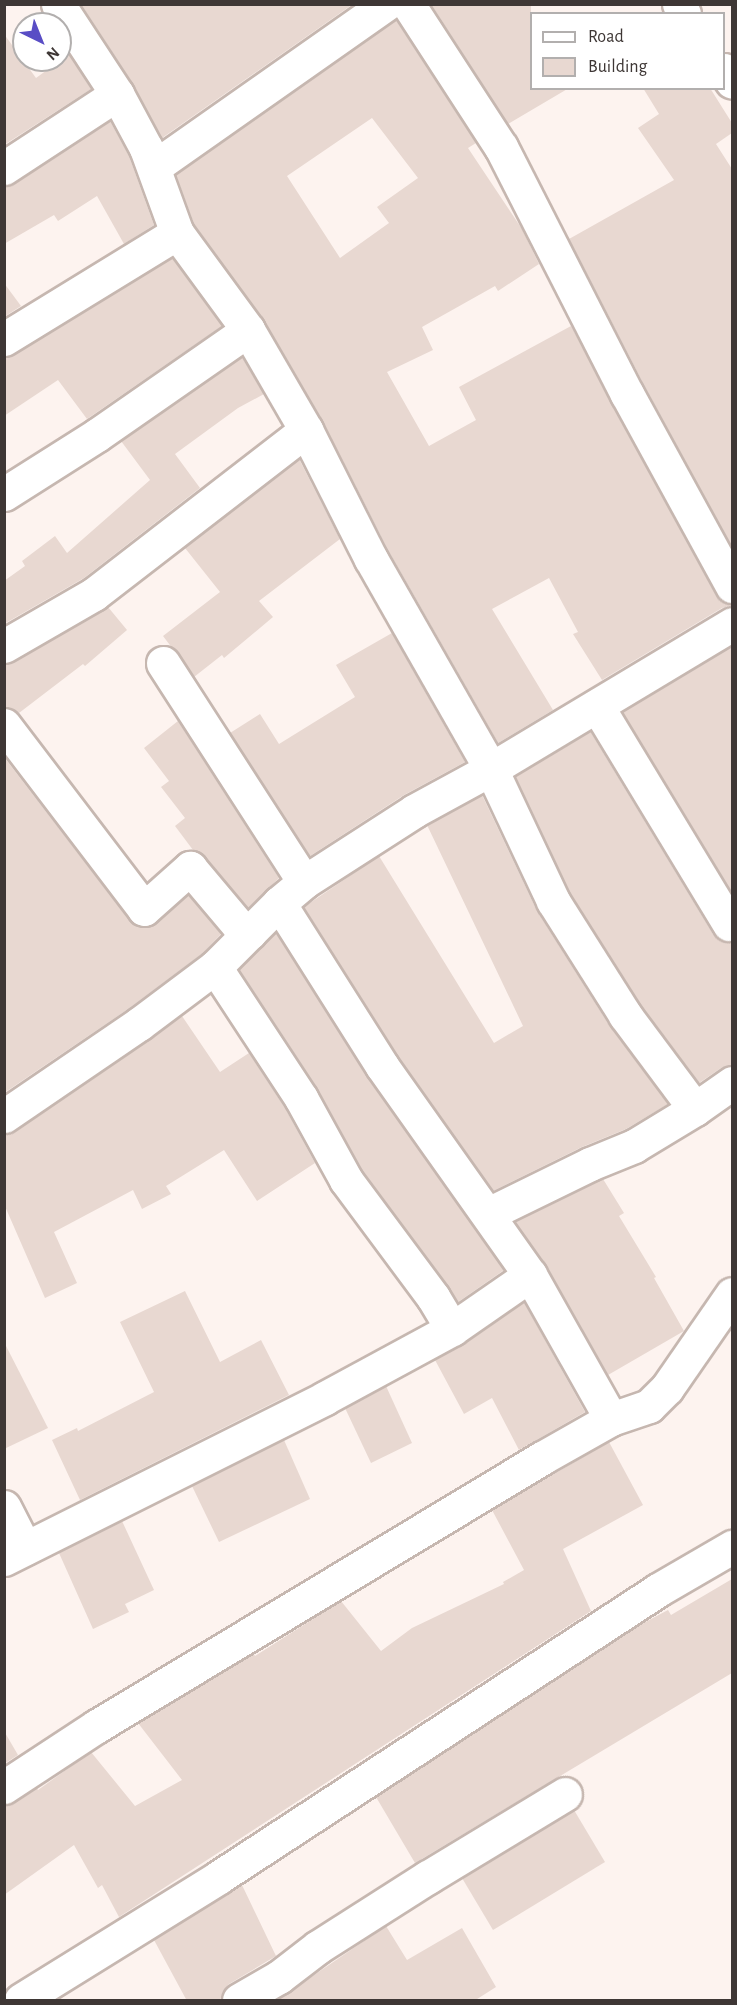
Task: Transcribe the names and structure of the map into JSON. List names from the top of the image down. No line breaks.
{"legend":["Road","Building"],"north":"bottom right"}
